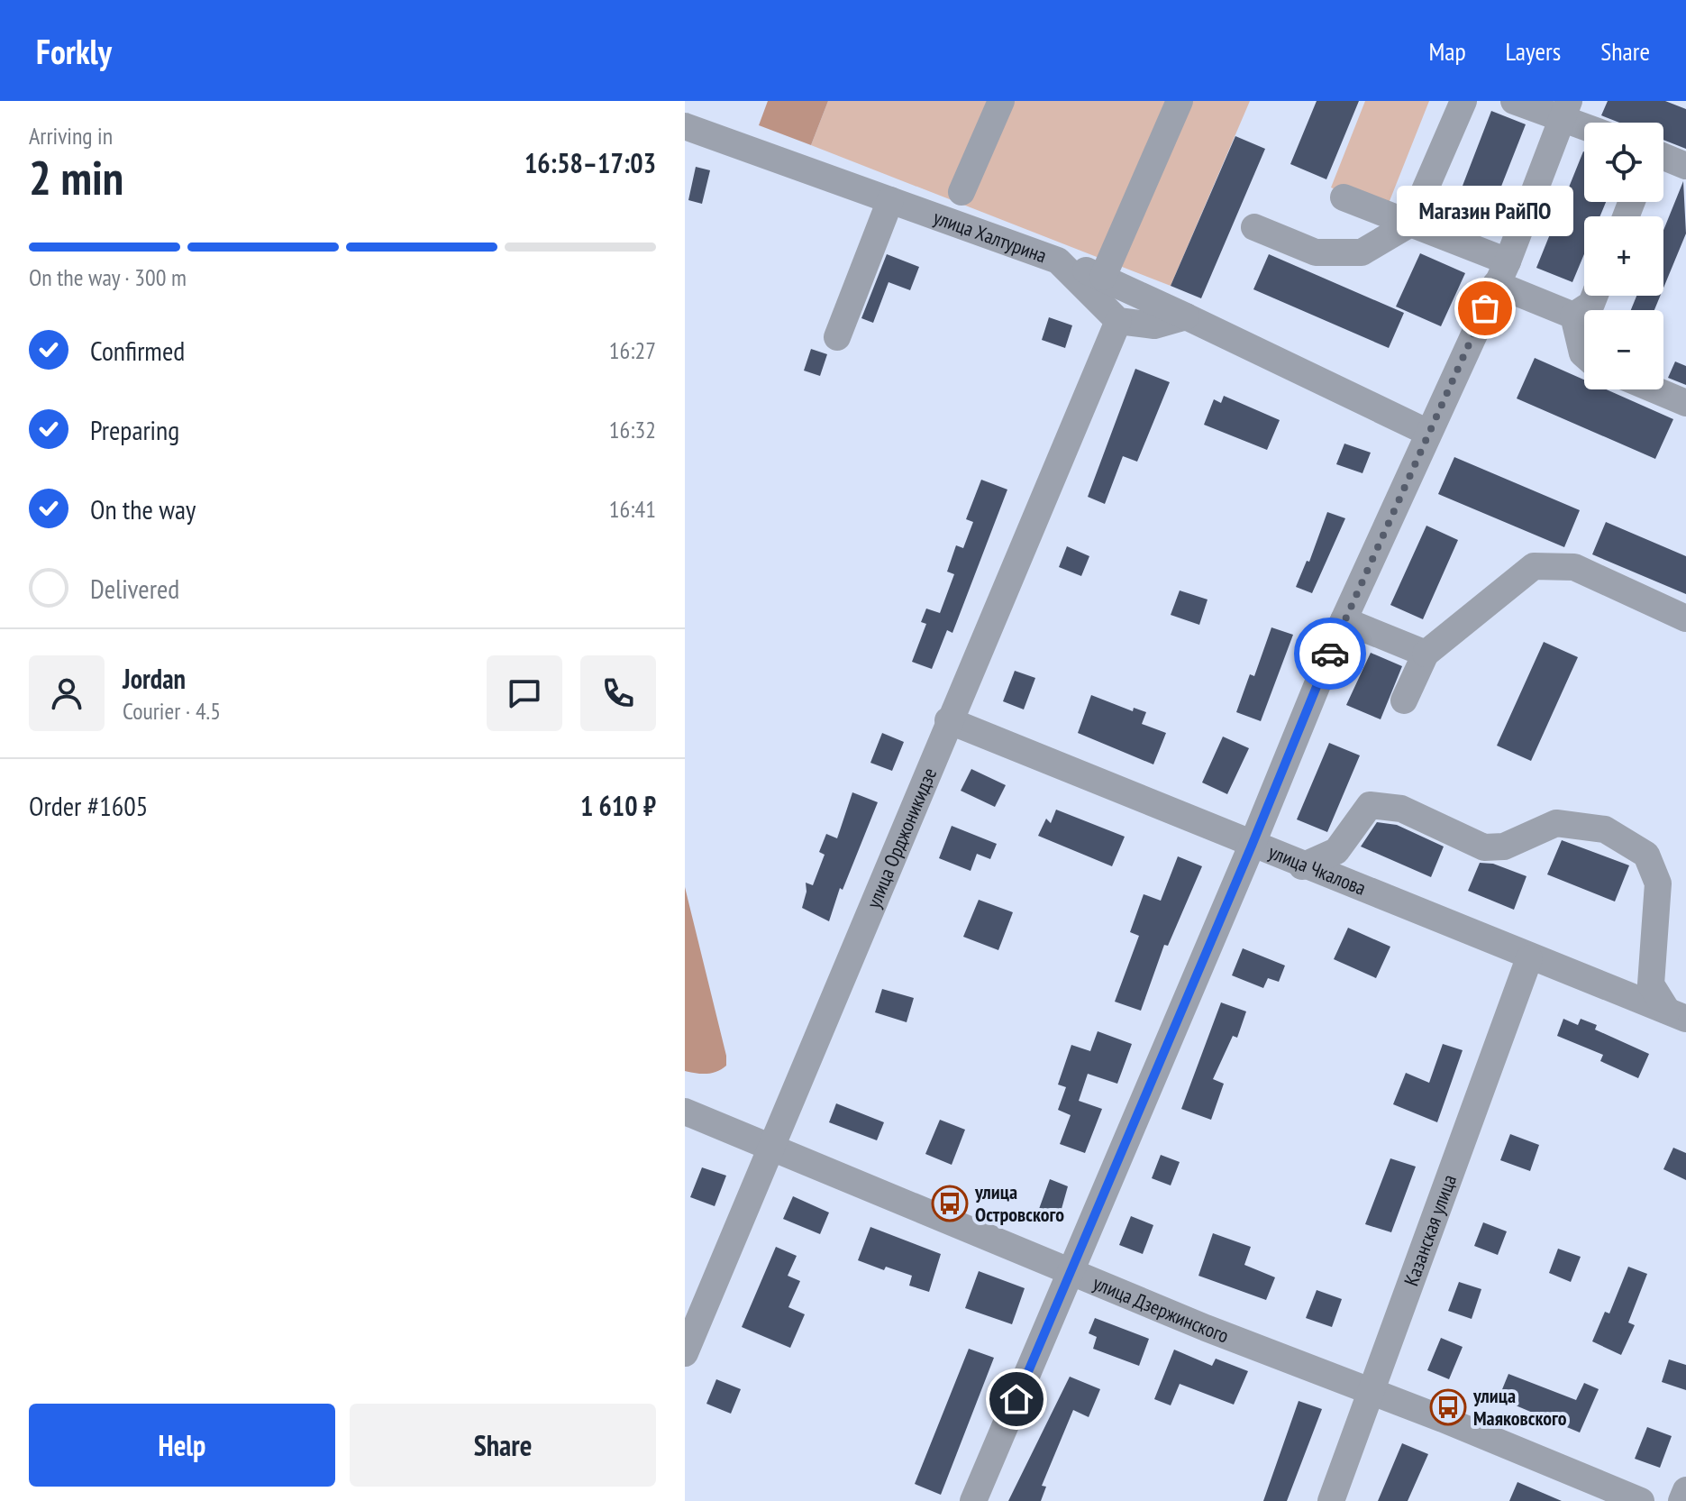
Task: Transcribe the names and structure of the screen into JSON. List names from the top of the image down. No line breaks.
{"streets":{"street":["улица Халтурина","улица Орджоникидзе","улица Чкалова","Казанская улица","улица Дзержинского"]},"crossings":[["улица Халтурина","улица Орджоникидзе"],["улица Орджоникидзе","улица Чкалова"],["улица Орджоникидзе","улица Дзержинского"],["улица Чкалова","Казанская улица"],["Казанская улица","улица Дзержинского"]],"places":{"other":["Магазин РайПО"],"bus stop":["улица Островского","улица Маяковского"]},"page":{"header":"Forkly","nav":["Map","Layers","Share"],"heading":["2 min","Arriving in","16:58–17:03"],"panel":["Jordan","Courier · 4.5","Order #1605","1 610 ₽"],"map_buttons":["+","−"],"bubble":"Магазин РайПО","bar":"On the way · 300 m","list":[["Confirmed","16:27"],["Preparing","16:32"],["On the way","16:41"],"Delivered"],"buttons":["Help","Share"]}}
